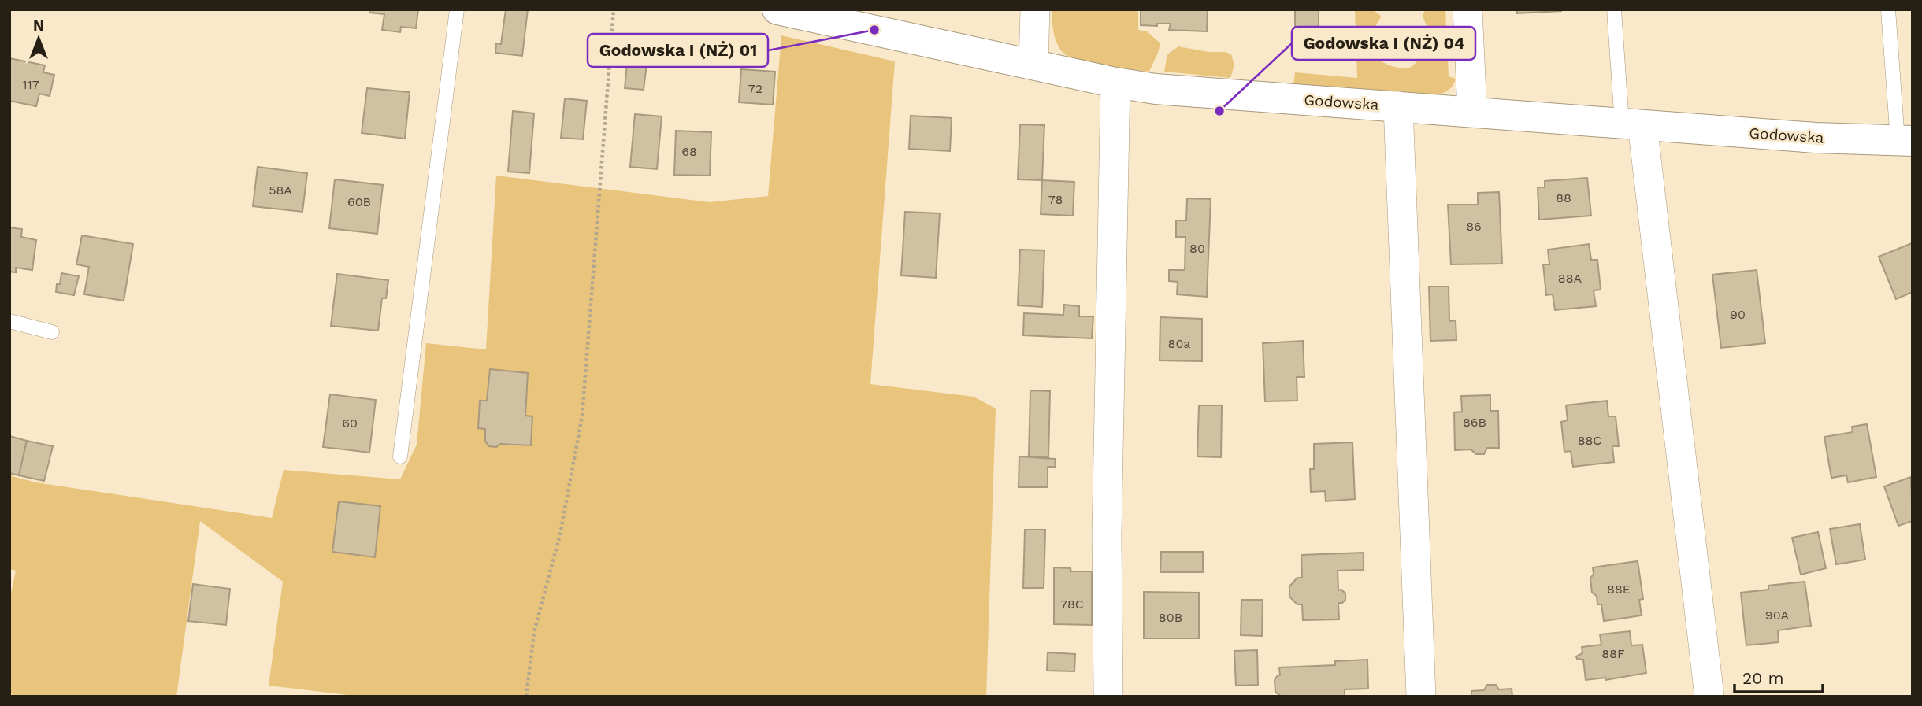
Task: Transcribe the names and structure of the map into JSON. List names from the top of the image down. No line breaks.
{"streets":{"street":["Godowska"]},"places":["Godowska I (NŻ) 01","Godowska I (NŻ) 04"],"house_numbers":["117","72","68","58A","88","78","60B","86","80","88A","90","80a","86B","60","88C","88E","78C","90A","80B","88F"],"scale_bar":"20 m","north":"top"}
